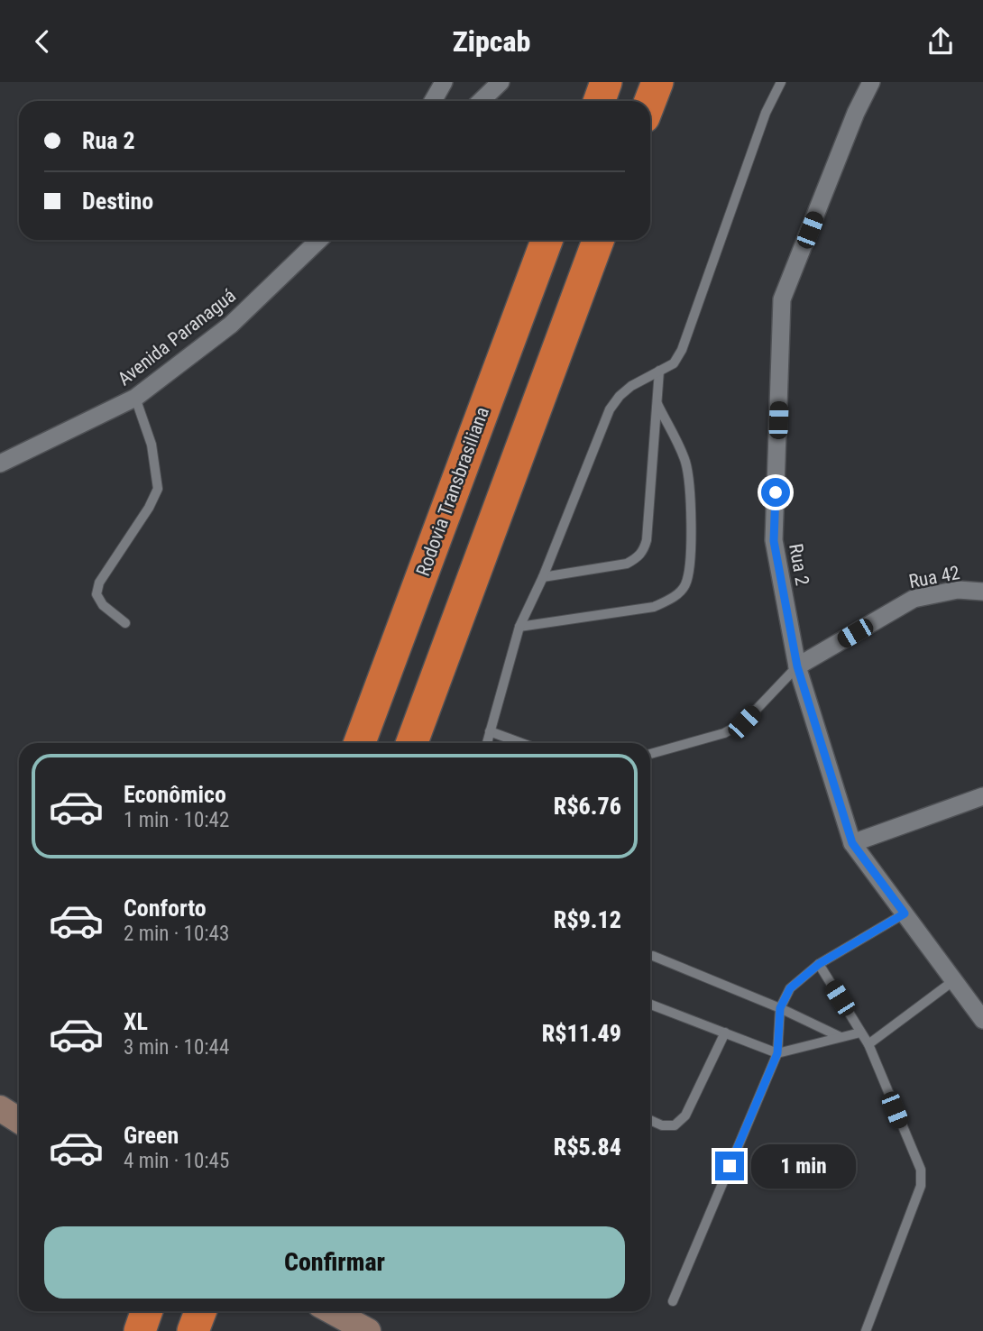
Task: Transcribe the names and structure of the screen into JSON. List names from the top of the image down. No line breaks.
{"streets":{"highway":["Rodovia Transbrasiliana"],"street":["Avenida Paranaguá","Rua 2","Rua 42"]},"crossings":[["Rua 2","Rua 42"]],"page":{"header":"Zipcab","banner":["Rua 2","Destino"],"list":[{"name":"Econômico","note":"1 min · 10:42","value":"R$6.76"},{"name":"Conforto","note":"2 min · 10:43","value":"R$9.12"},{"name":"XL","note":"3 min · 10:44","value":"R$11.49"},{"name":"Green","note":"4 min · 10:45","value":"R$5.84"}],"bubble":"1 min","buttons":"Confirmar"}}
